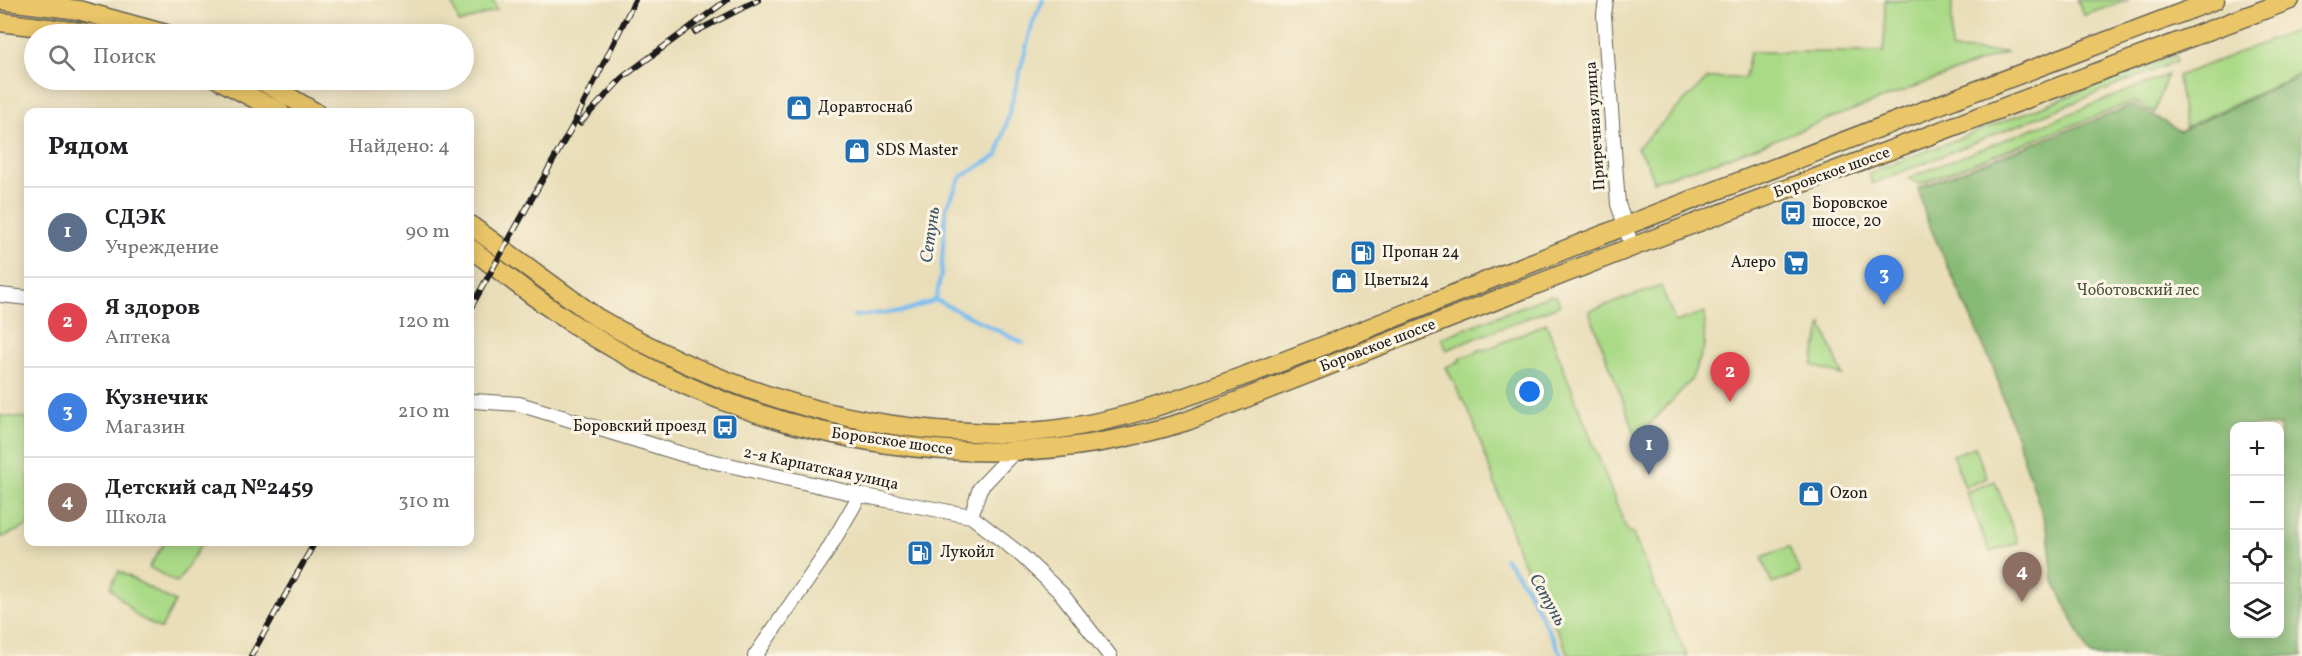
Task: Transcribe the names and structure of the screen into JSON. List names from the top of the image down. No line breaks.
{"streets":{"main road":["Боровское шоссе"],"street":["Приречная улица","2-я Карпатская улица"]},"crossings":[["Приречная улица","Боровское шоссе"]],"water":["Сетунь"],"parks":["Чоботовский лес"],"places":{"shop":["Доравтоснаб","SDS Master","Цветы24","Ozon"],"bus stop":["Боровское шоссе, 20","Боровский проезд"],"fuel station":["Пропан 24","Лукойл"],"supermarket":["Алеро"]},"page":{"search":"Поиск","heading":["Рядом","Найдено: 4"],"list":[{"mark":"1","name":"СДЭК","note":"Учреждение","value":"90 m"},{"mark":"2","name":"Я здоров","note":"Аптека","value":"120 m"},{"mark":"3","name":"Кузнечик","note":"Магазин","value":"210 m"},{"mark":"4","name":"Детский сад №2459","note":"Школа","value":"310 m"}],"pins":["3","2","1","4"],"map_buttons":["+","−"]}}
